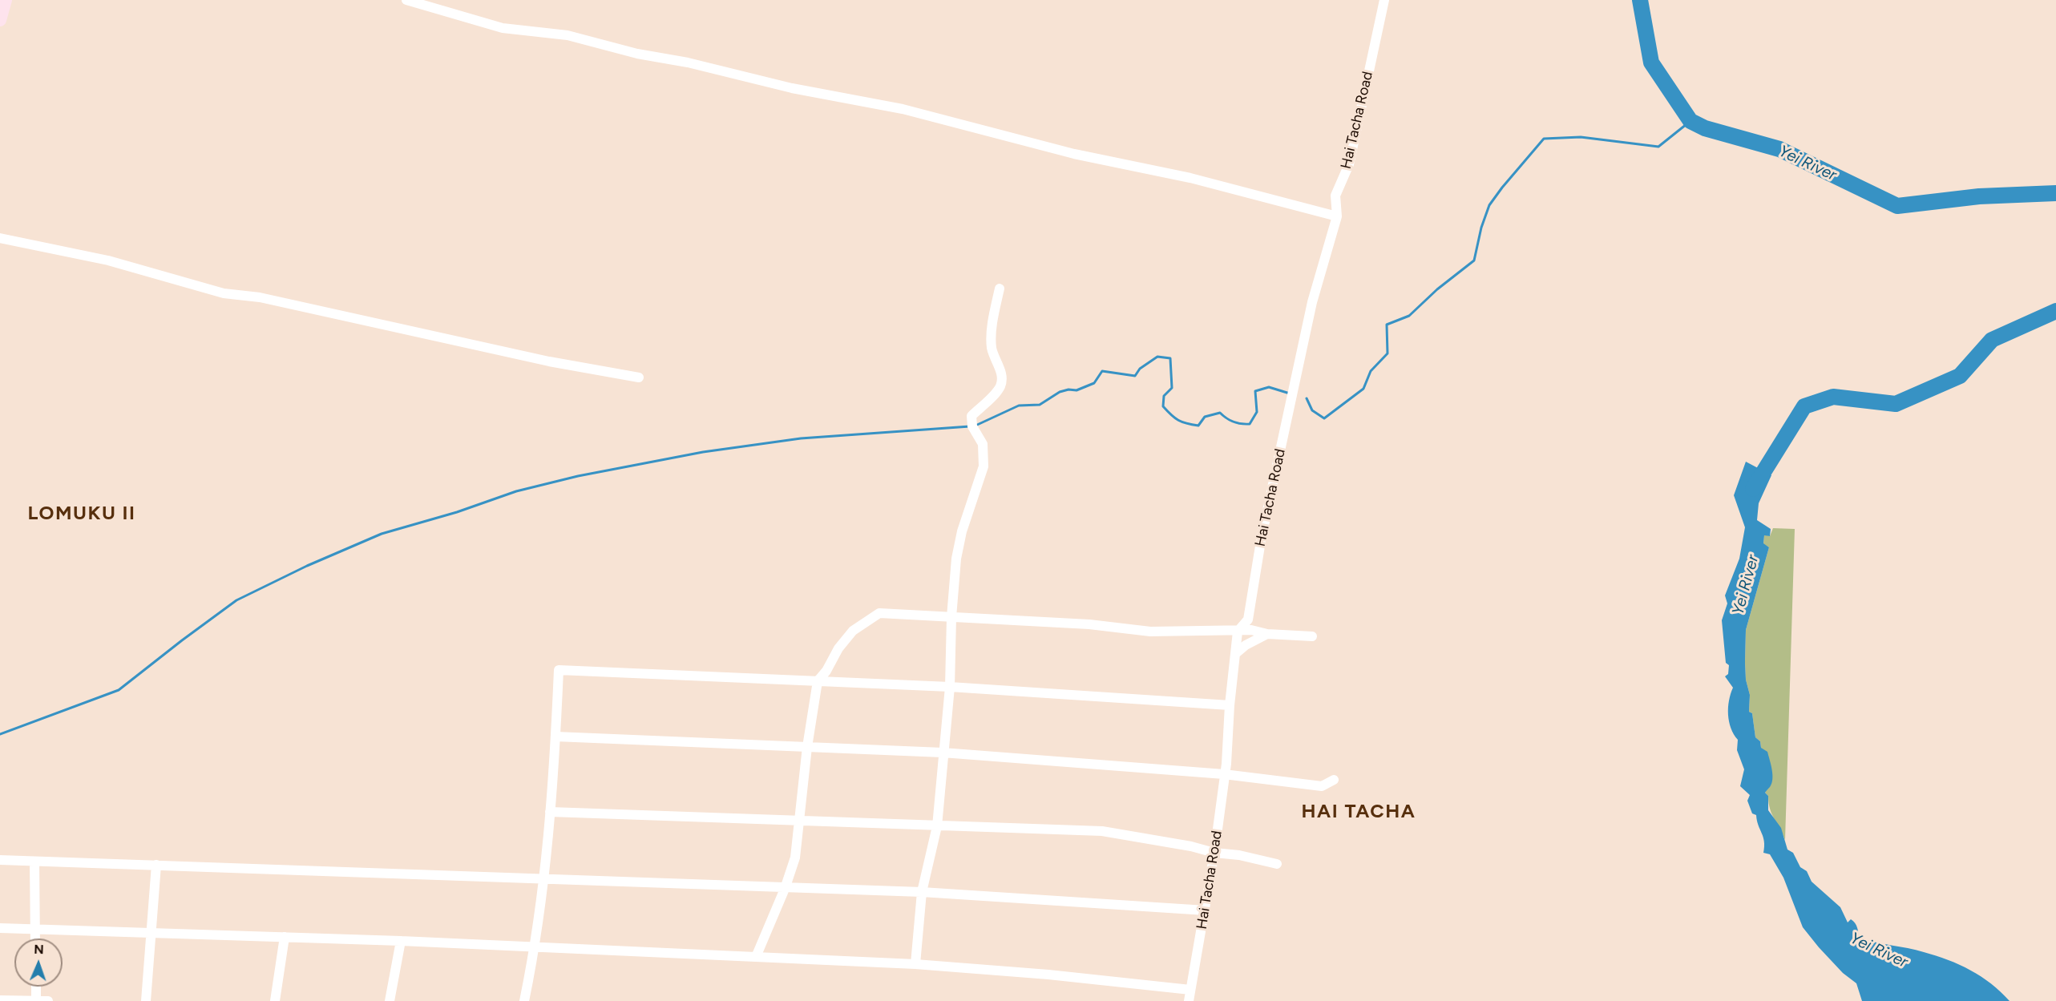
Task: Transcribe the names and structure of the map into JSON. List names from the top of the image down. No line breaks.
{"streets":{"street":["Hai Tacha Road"]},"districts":["LOMUKU II","HAI TACHA"],"water":["Yei River"],"north":"top"}
